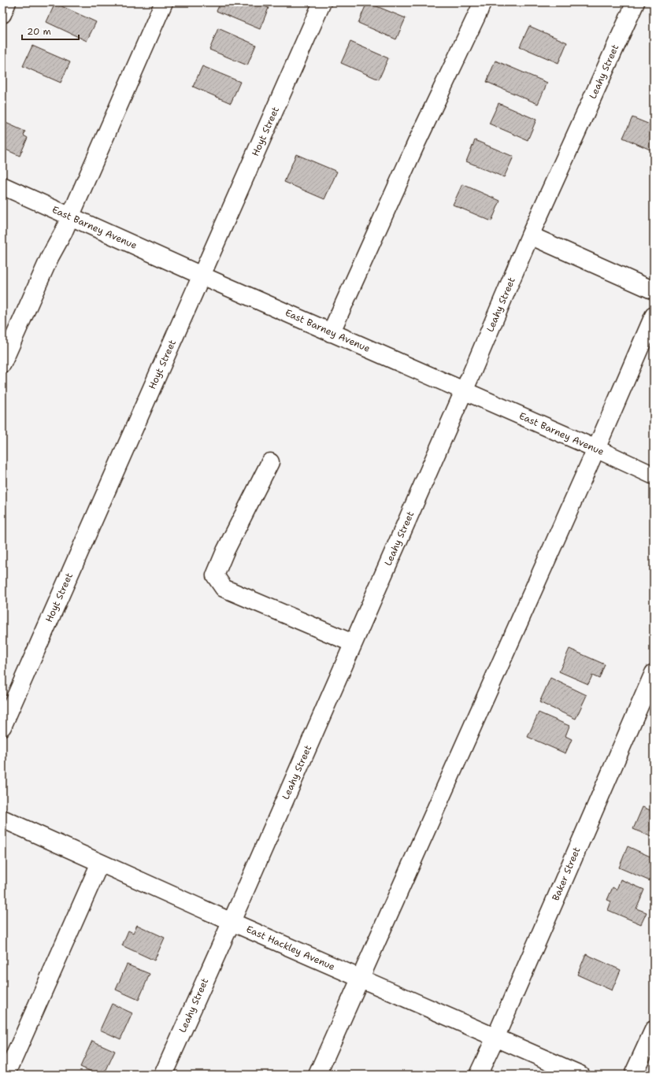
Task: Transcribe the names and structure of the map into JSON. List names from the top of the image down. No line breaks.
{"streets":{"street":["Leahy Street","Hoyt Street","East Barney Avenue","Baker Street","East Hackley Avenue"]},"crossings":[["Leahy Street","East Barney Avenue"],["Leahy Street","East Hackley Avenue"],["Hoyt Street","East Barney Avenue"],["Baker Street","East Hackley Avenue"]],"scale_bar":"20 m"}
